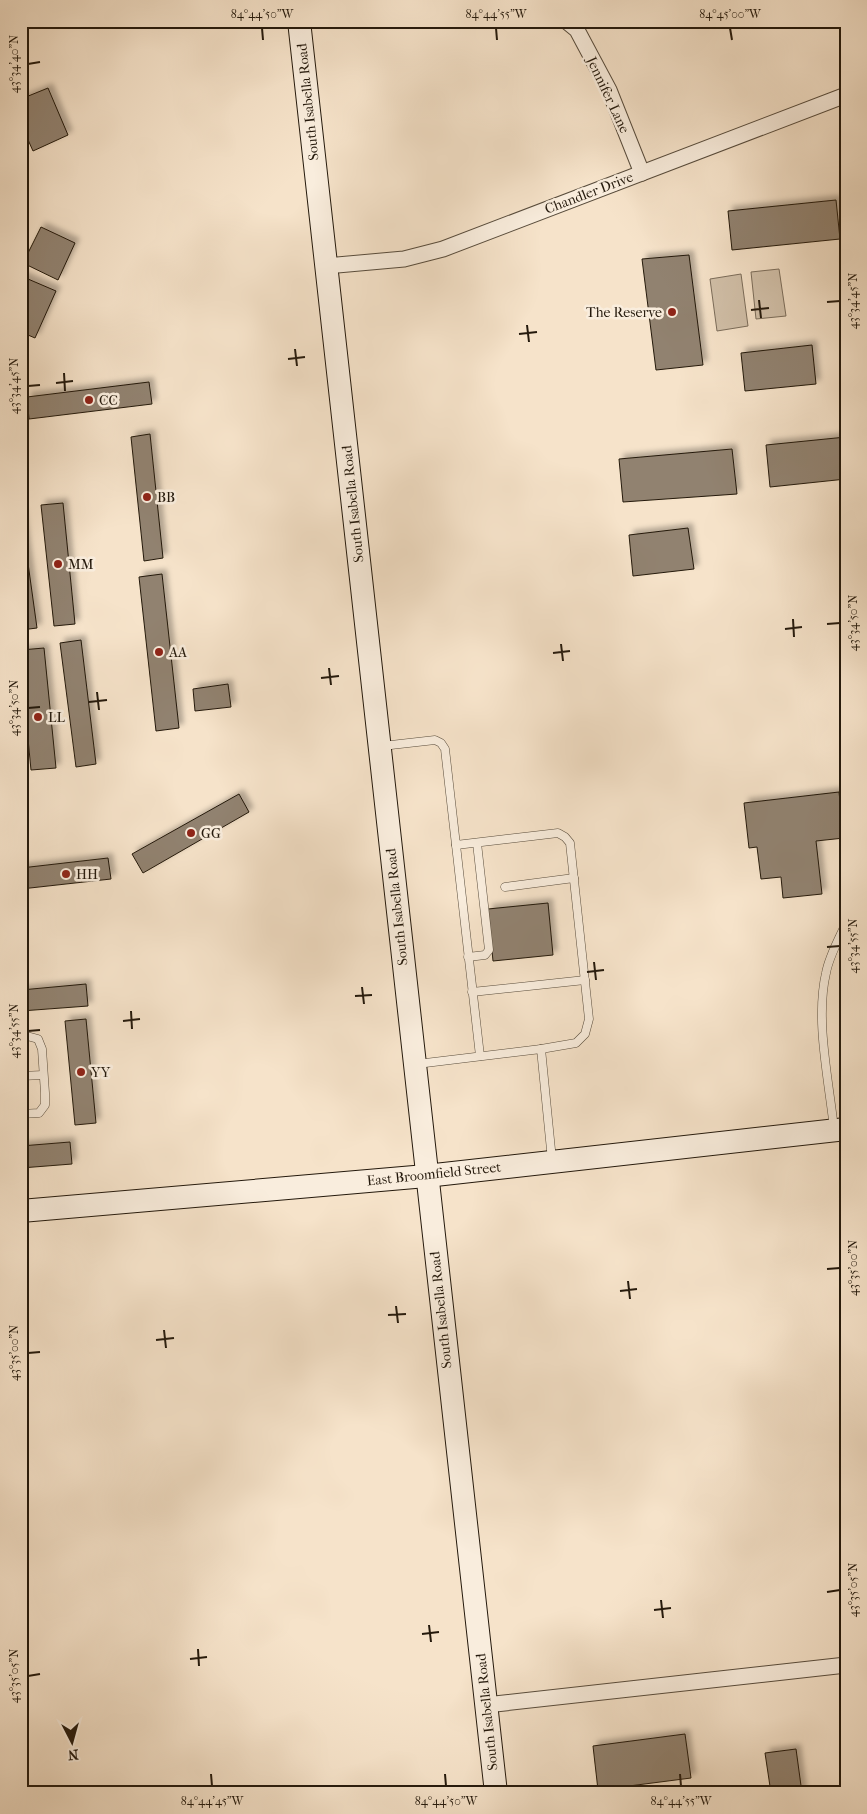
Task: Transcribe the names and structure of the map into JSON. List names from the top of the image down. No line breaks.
{"streets":{"main road":["South Isabella Road","East Broomfield Street"],"street":["Jennifer Lane","Chandler Drive"]},"crossings":[["Jennifer Lane","Chandler Drive"],["South Isabella Road","Chandler Drive"],["South Isabella Road","East Broomfield Street"]],"places":["The Reserve","CC","BB","MM","AA","LL","GG","HH","YY"],"north":"bottom","coordinates":["84°44'50\"W","84°44'55\"W","84°45'00\"W","43°34'40\"N","43°34'45\"N","43°34'50\"N","43°34'55\"N","43°35'00\"N","43°35'05\"N","84°44'45\"W"]}
